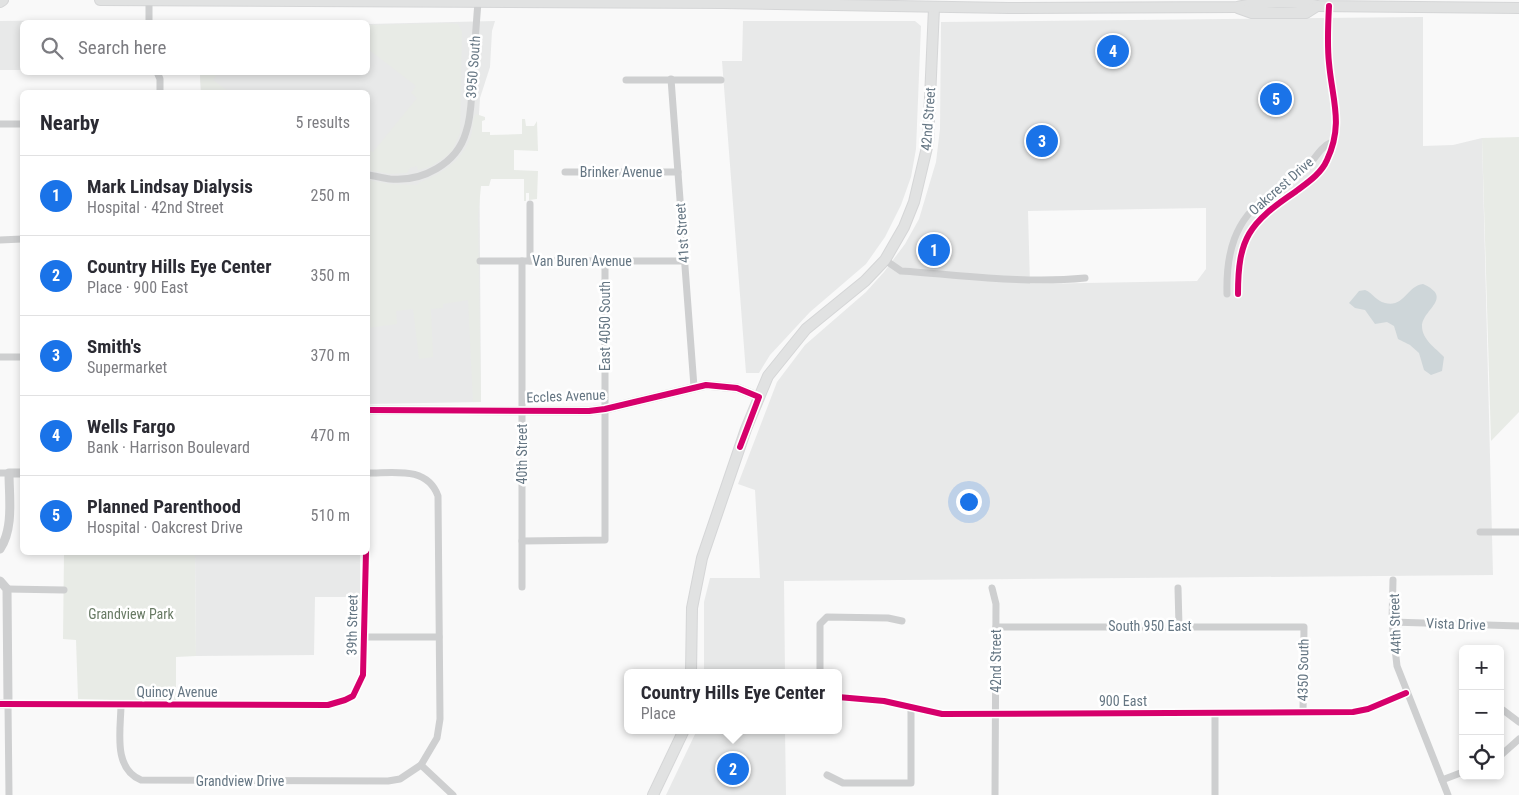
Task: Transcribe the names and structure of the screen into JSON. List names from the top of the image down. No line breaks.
{"streets":{"main road":["42nd Street"],"street":["3950 South","Brinker Avenue","Oakcrest Drive","41st Street","Van Buren Avenue","East 4050 South","Eccles Avenue","40th Street","44th Street","Vista Drive","39th Street","South 950 East","4350 South","Quincy Avenue","900 East","Grandview Drive"]},"crossings":[["42nd Street","Eccles Avenue"],["42nd Street","South 950 East"],["42nd Street","900 East"],["Brinker Avenue","41st Street"],["41st Street","Van Buren Avenue"],["41st Street","Eccles Avenue"],["Van Buren Avenue","East 4050 South"],["Van Buren Avenue","40th Street"],["East 4050 South","Eccles Avenue"],["East 4050 South","40th Street"],["Eccles Avenue","40th Street"],["44th Street","Vista Drive"],["44th Street","900 East"],["39th Street","Quincy Avenue"],["South 950 East","4350 South"],["4350 South","900 East"],["Quincy Avenue","Grandview Drive"]],"parks":["Grandview Park"],"page":{"search":"Search here","pins":["4","5","3","1","2"],"heading":["Nearby","5 results"],"list":[{"mark":"1","name":"Mark Lindsay Dialysis","note":"Hospital · 42nd Street","value":"250 m"},{"mark":"2","name":"Country Hills Eye Center","note":"Place · 900 East","value":"350 m"},{"mark":"3","name":"Smith's","note":"Supermarket","value":"370 m"},{"mark":"4","name":"Wells Fargo","note":"Bank · Harrison Boulevard","value":"470 m"},{"mark":"5","name":"Planned Parenthood","note":"Hospital · Oakcrest Drive","value":"510 m"}],"map_buttons":["+","−"],"popup":["Country Hills Eye Center","Place"]}}
